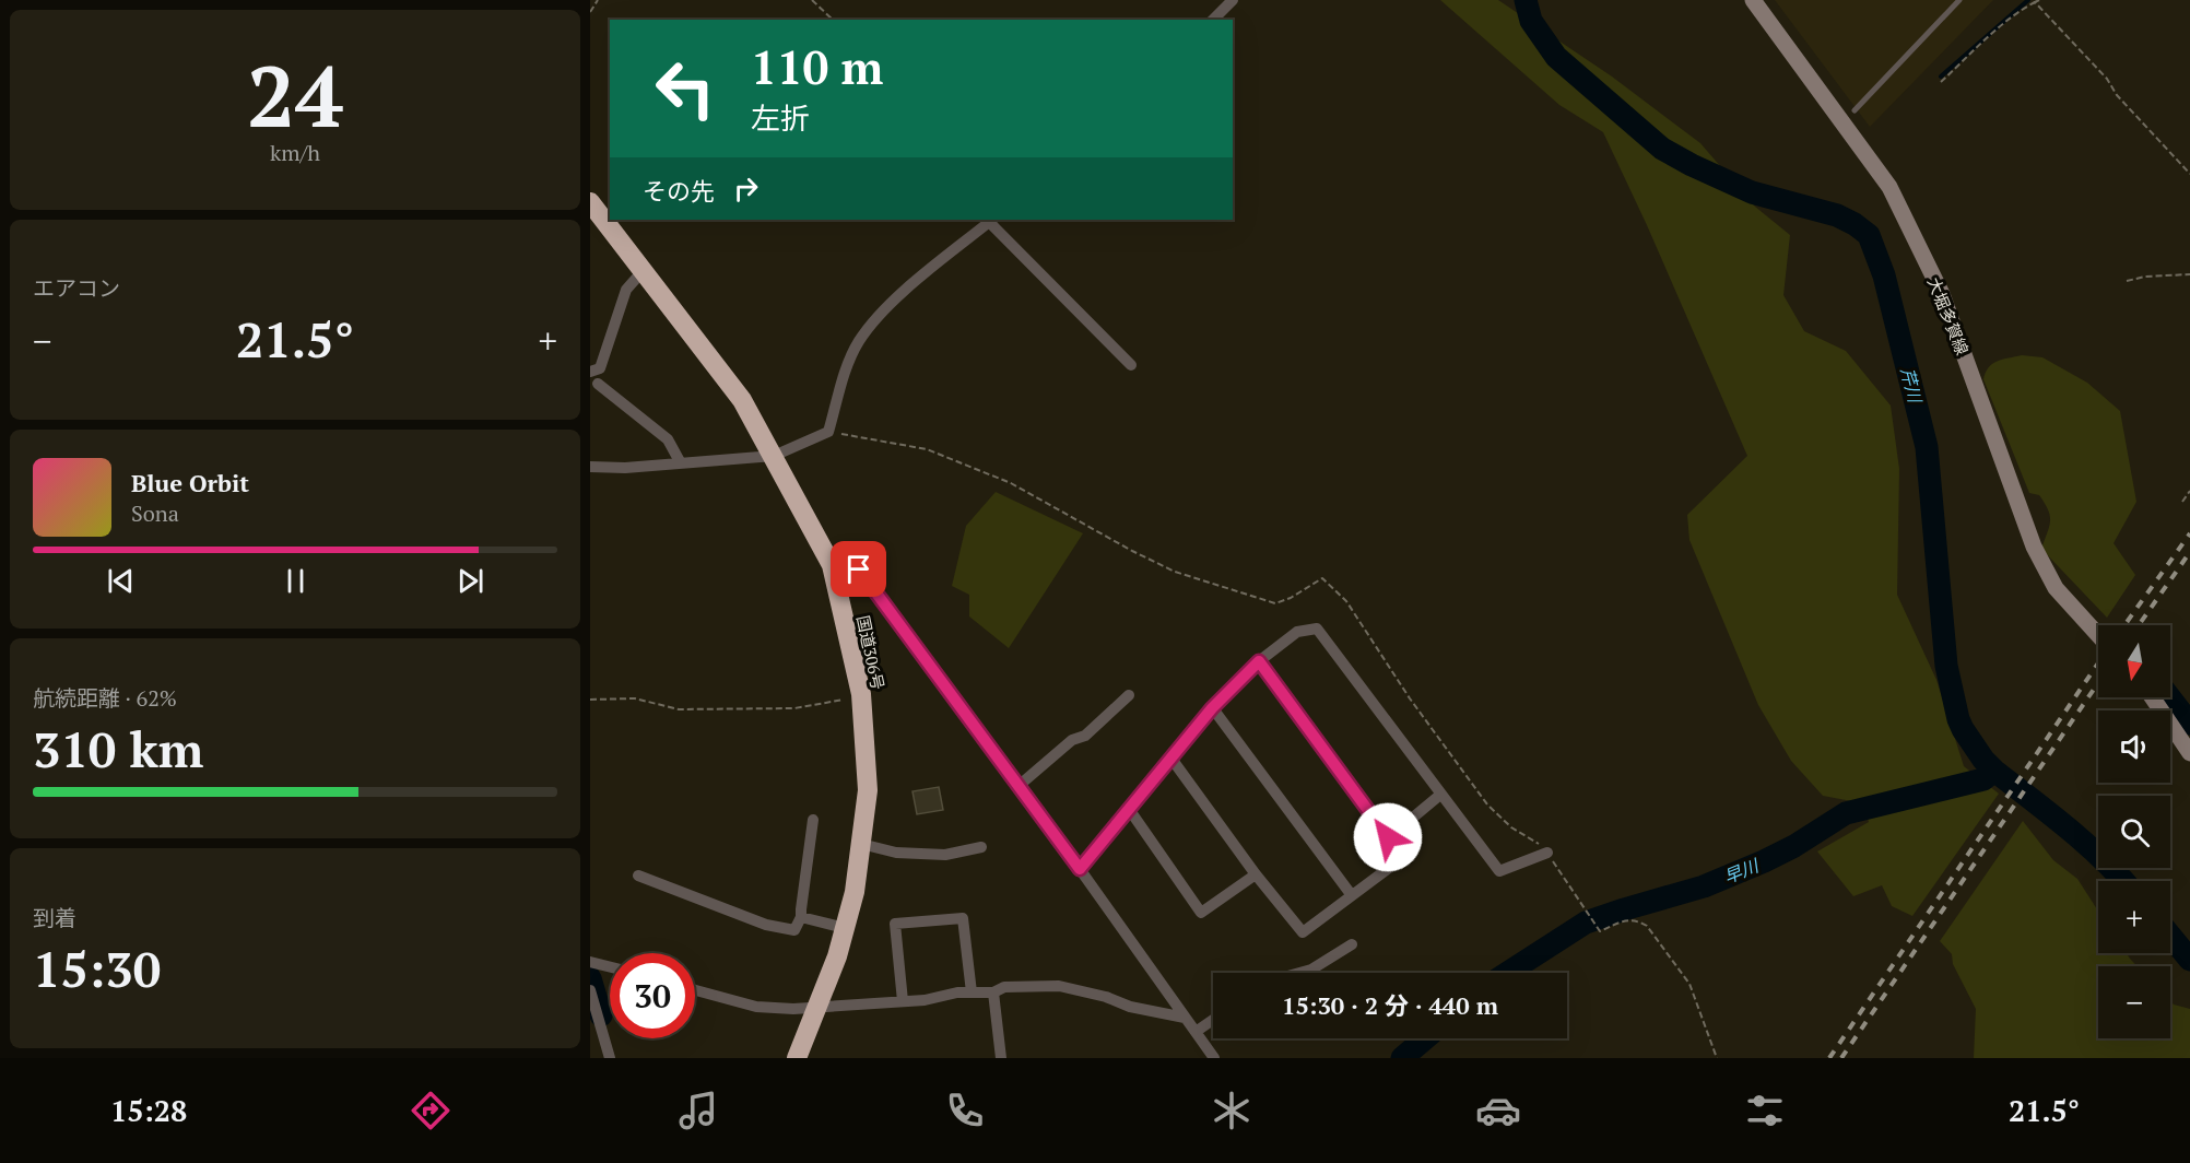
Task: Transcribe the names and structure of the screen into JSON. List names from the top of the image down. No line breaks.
{"streets":{"highway":["国道306号"],"main road":["大堀多賀線"]},"water":["芹川","早川"],"north":"bottom","page":{"tile":[["24","km/h"],"エアコン",["航続距離 · 62%","310 km"],["到着","15:30"]],"turn":["110 m","左折"],"then":"その先","heat":["−","21.5°","+"],"song":["Blue Orbit","Sona"],"map_buttons":["+","−"],"limit":"30","trip":"15:30 · 2 分 · 440 m","tabs":["15:28","21.5°"]}}
